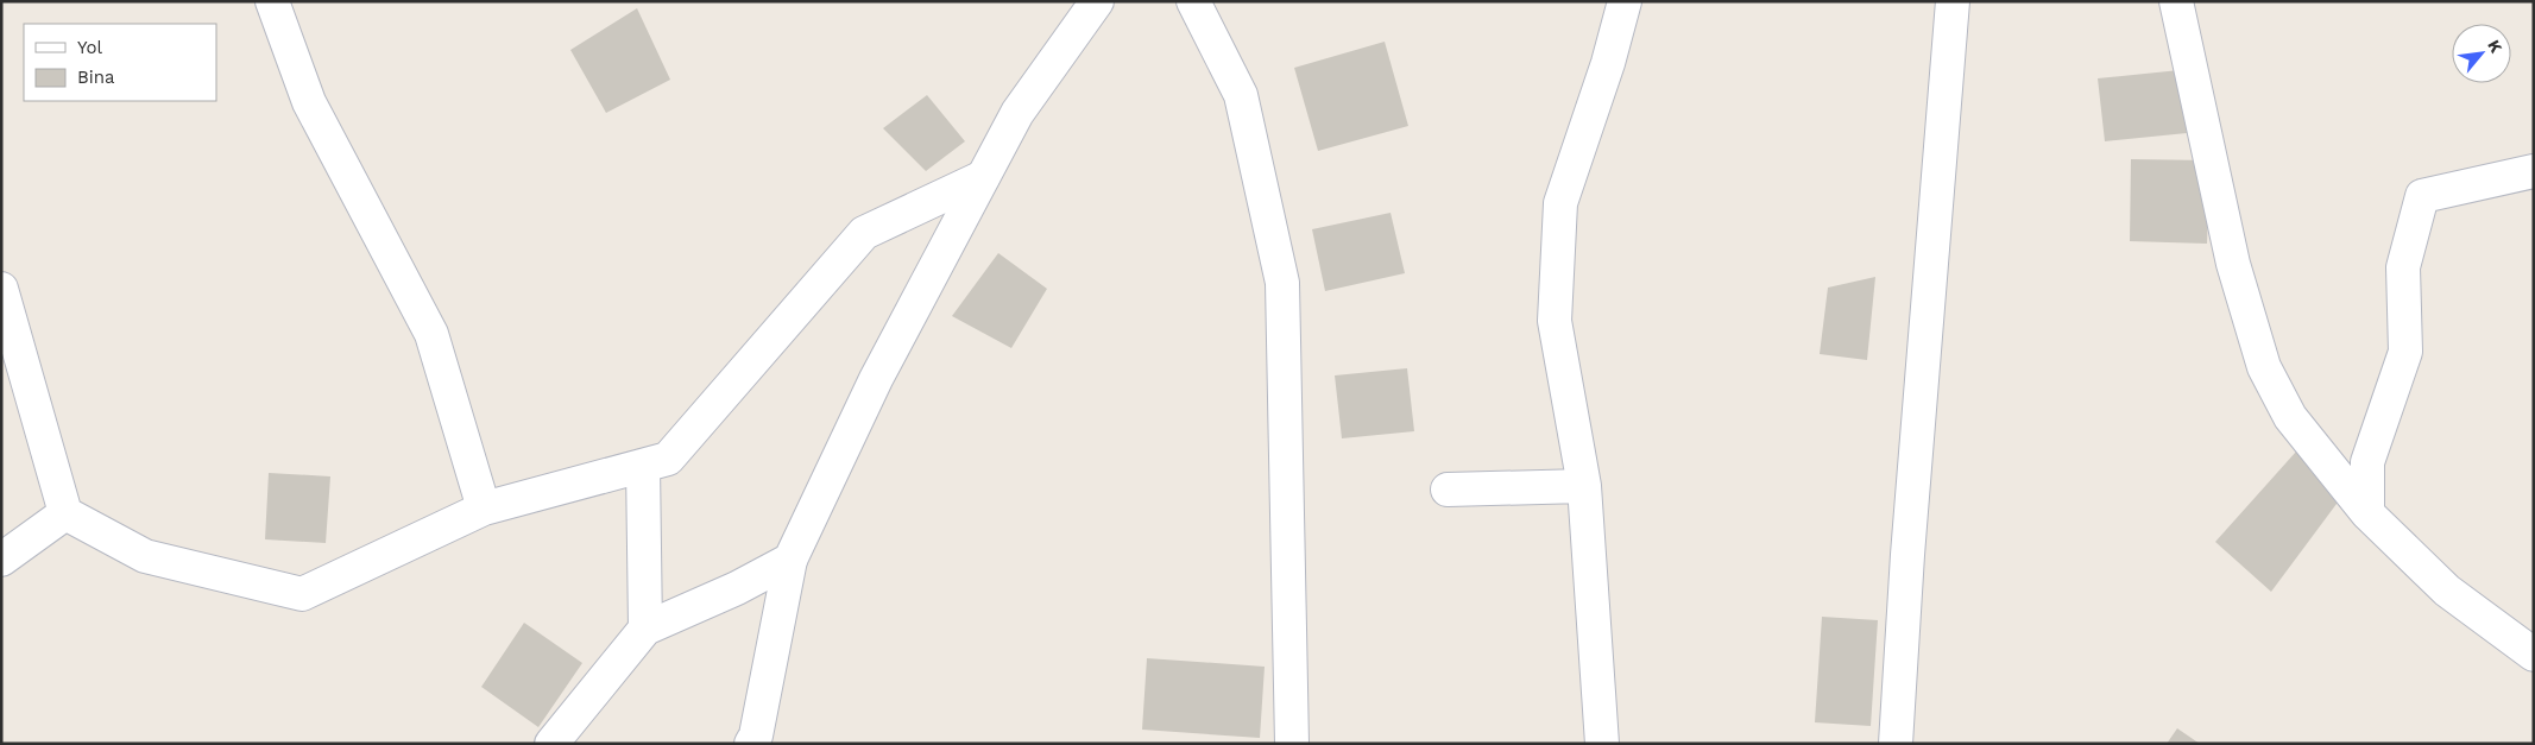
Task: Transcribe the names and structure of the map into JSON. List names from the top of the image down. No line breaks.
{"legend":["Yol","Bina"],"north":"top right"}
